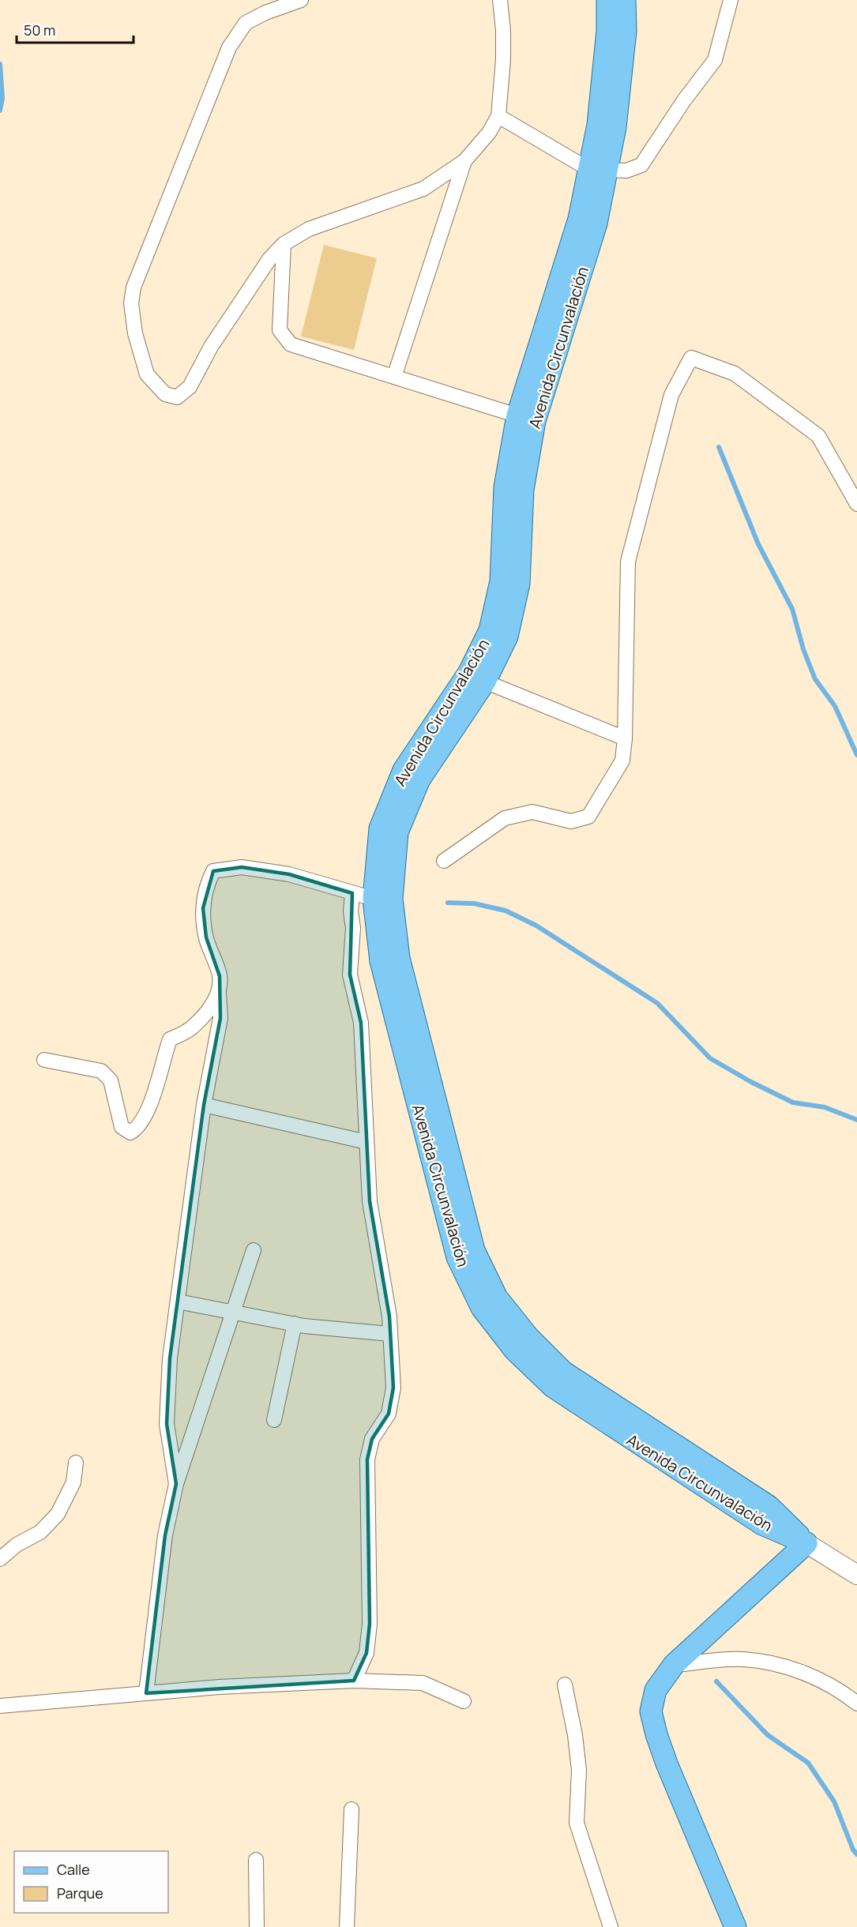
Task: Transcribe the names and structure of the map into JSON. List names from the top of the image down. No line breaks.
{"streets":{"main road":["Avenida Circunvalación"]},"legend":["Calle","Parque"],"scale_bar":"50 m"}
